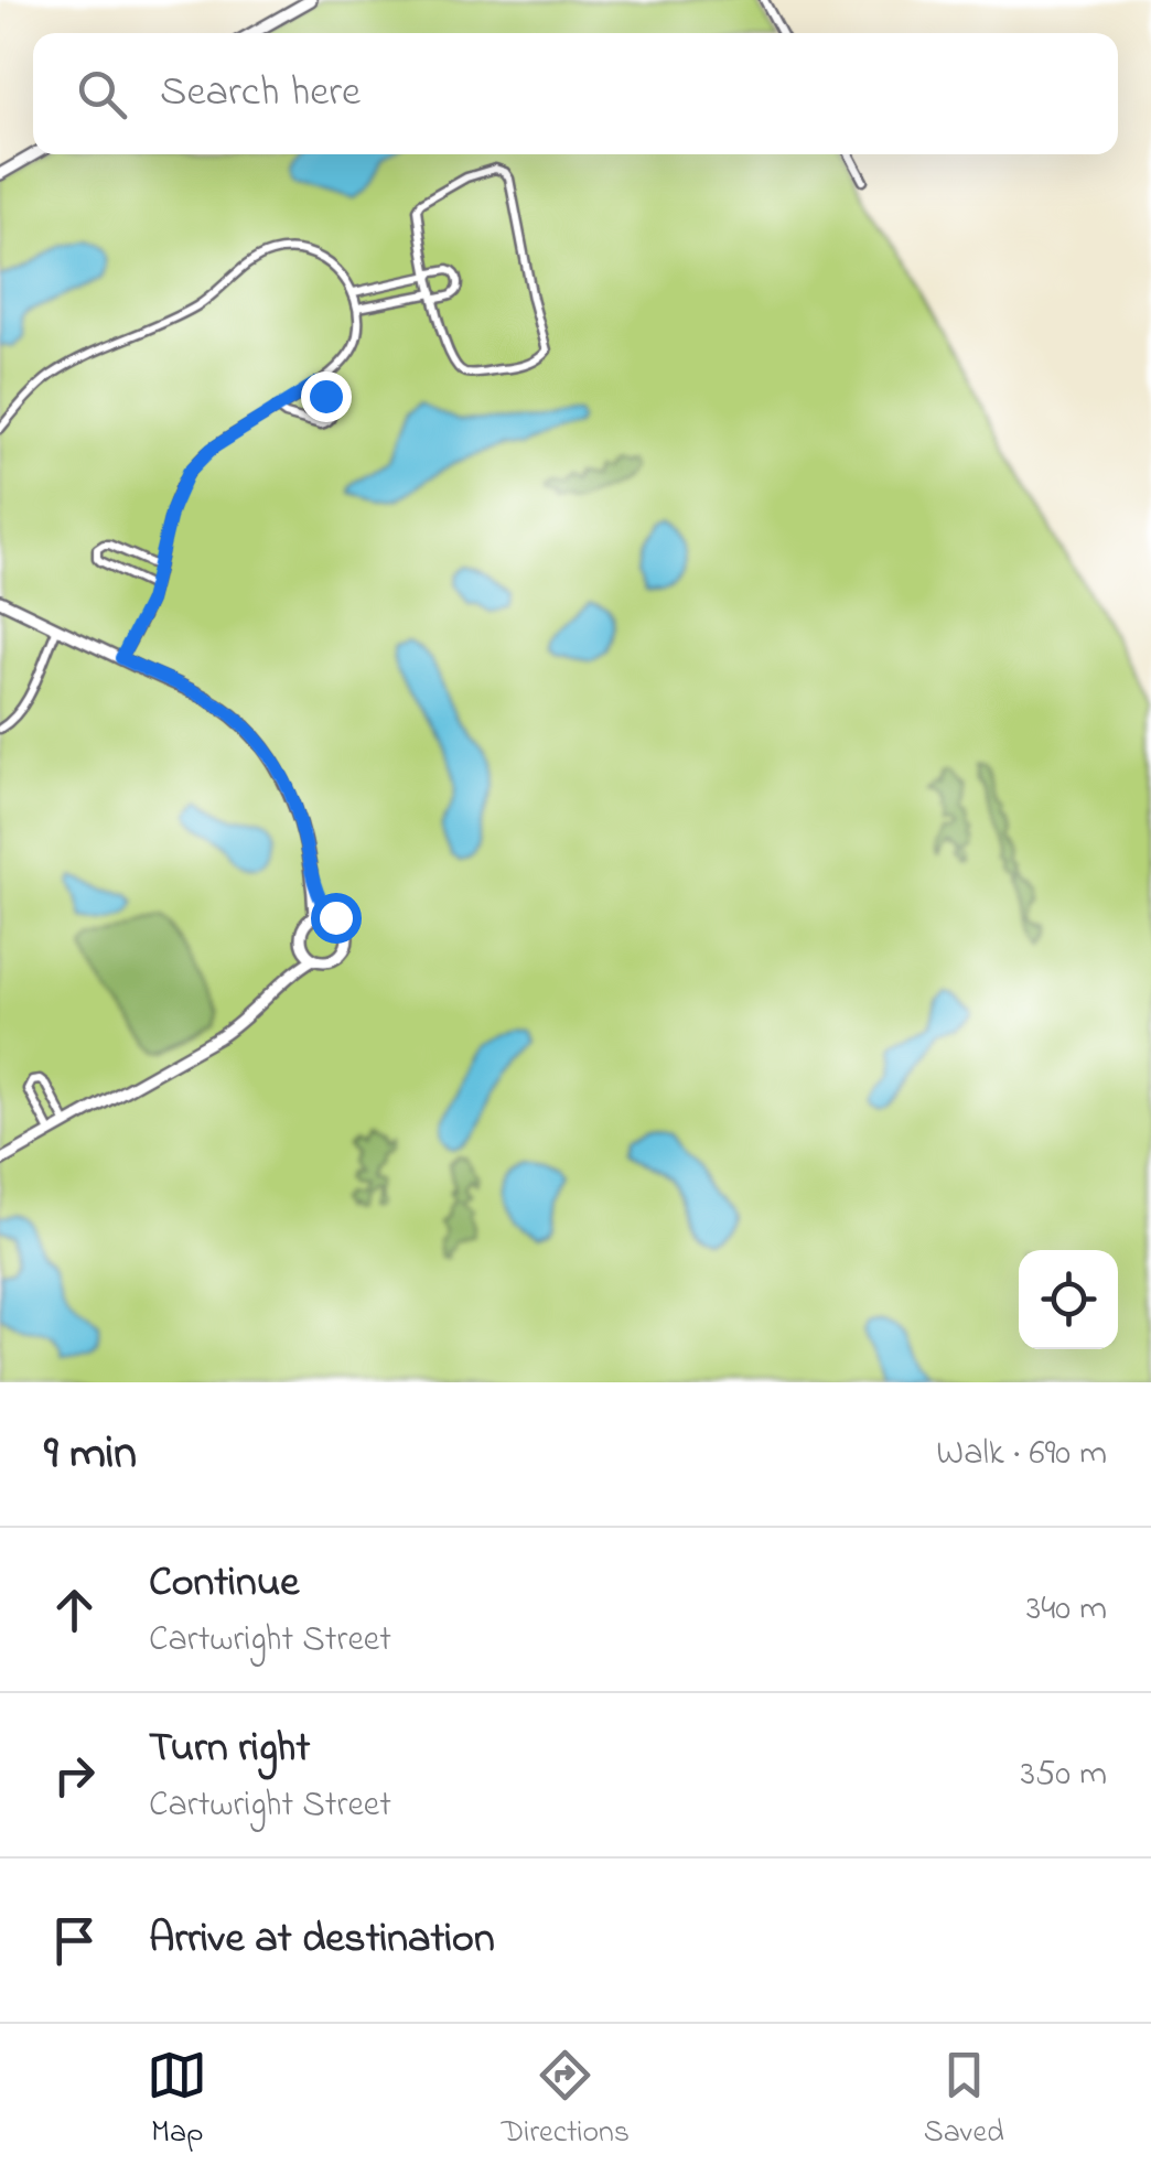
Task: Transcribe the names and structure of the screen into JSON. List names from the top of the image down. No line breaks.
{"page":{"search":"Search here","heading":["9 min","Walk · 690 m"],"list":[["Continue","Cartwright Street","340 m"],["Turn right","Cartwright Street","350 m"],"Arrive at destination"],"nav":["Map","Directions","Saved"]}}
